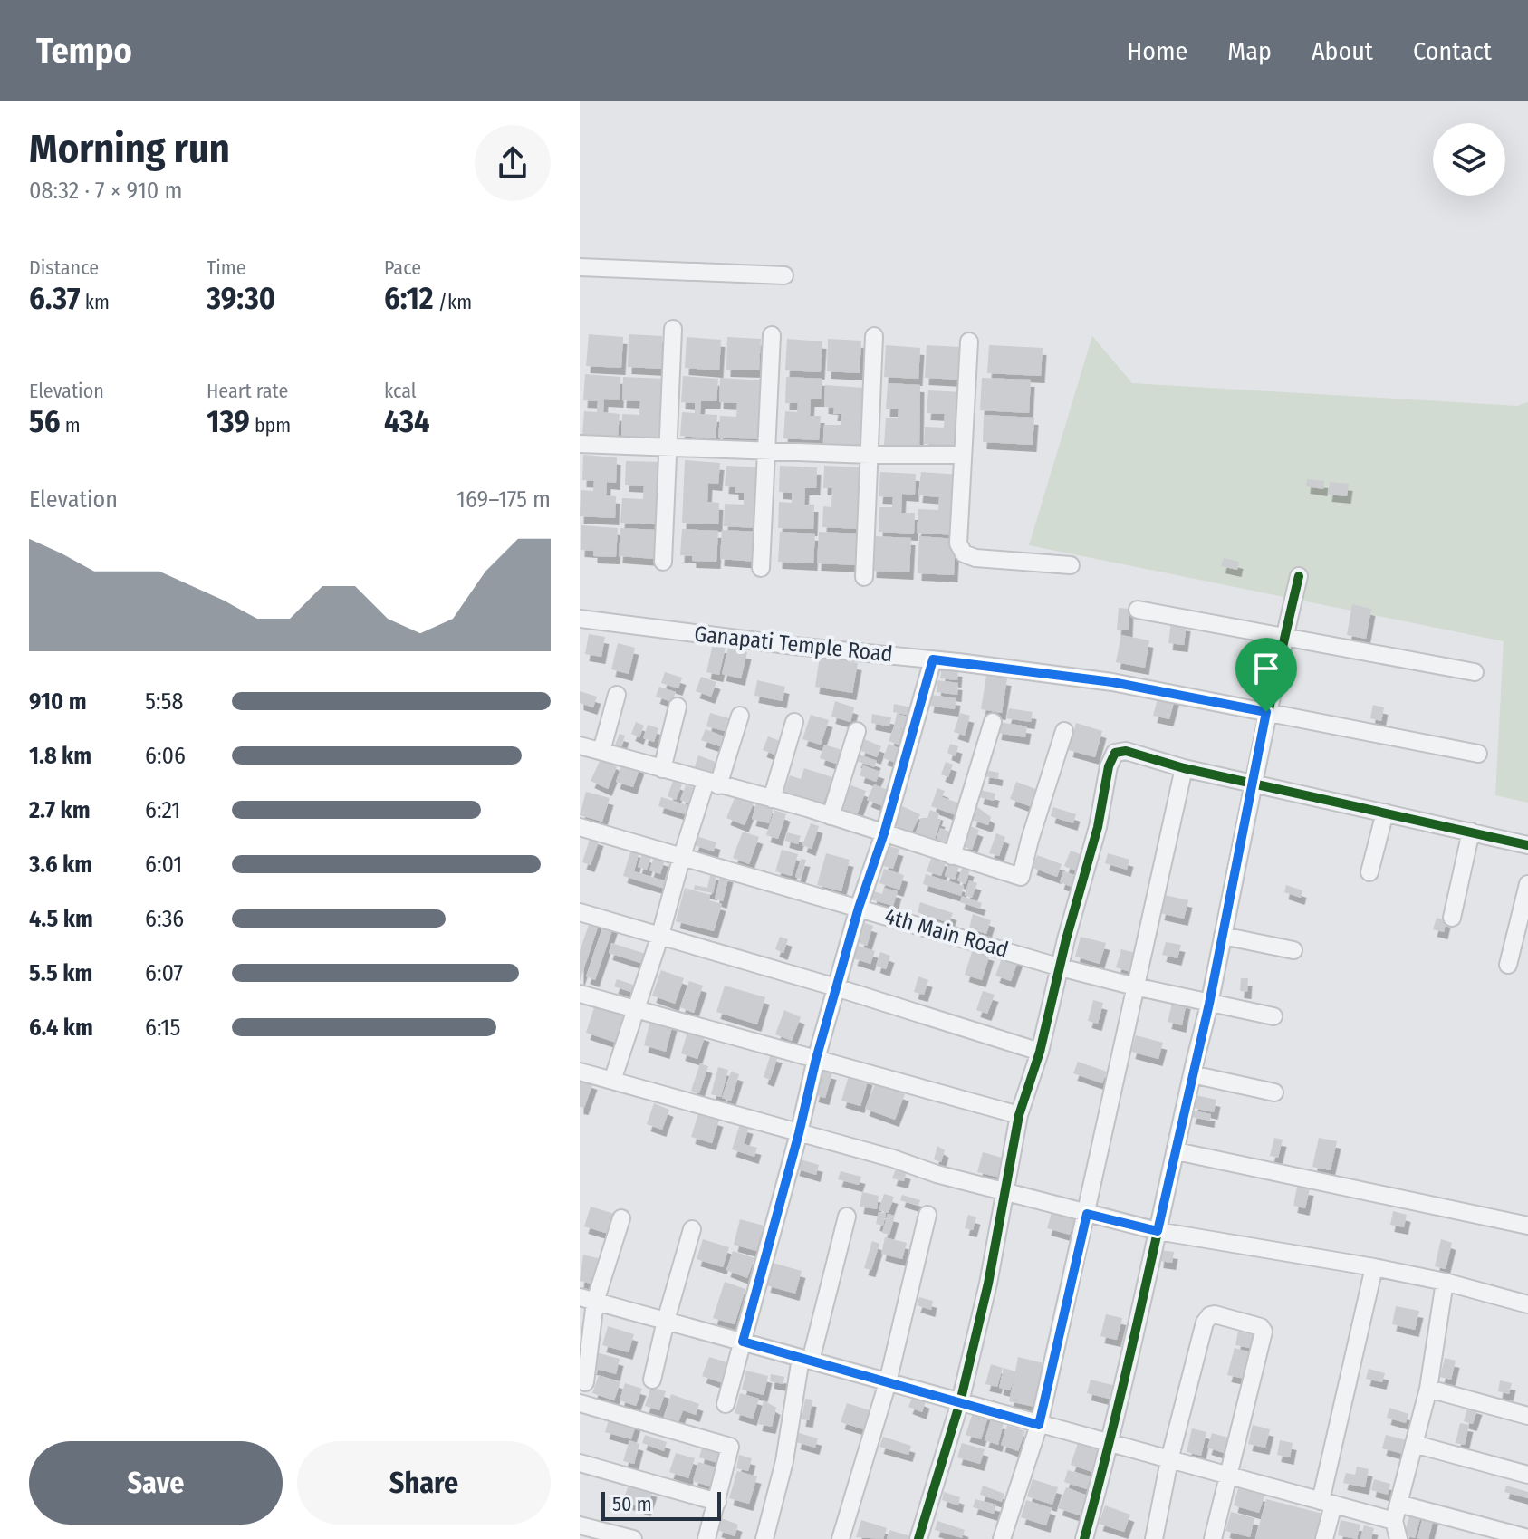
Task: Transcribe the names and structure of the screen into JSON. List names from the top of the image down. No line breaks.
{"streets":{"street":["Ganapati Temple Road","4th Main Road"]},"scale_bar":"50 m","page":{"header":"Tempo","nav":["Home","Map","About","Contact"],"heading":["Morning run","08:32 · 7 × 910 m"],"stats":[["Distance","6.37 km"],["Time","39:30"],["Pace","6:12 /km"],["Elevation","56 m"],["Heart rate","139 bpm"],["kcal","434"]],"chart":["Elevation","169–175 m"],"list":[{"name":"910 m","note":"5:58"},{"name":"1.8 km","note":"6:06"},{"name":"2.7 km","note":"6:21"},{"name":"3.6 km","note":"6:01"},{"name":"4.5 km","note":"6:36"},{"name":"5.5 km","note":"6:07"},{"name":"6.4 km","note":"6:15"}],"buttons":["Save","Share"],"scale":"50 m"}}
